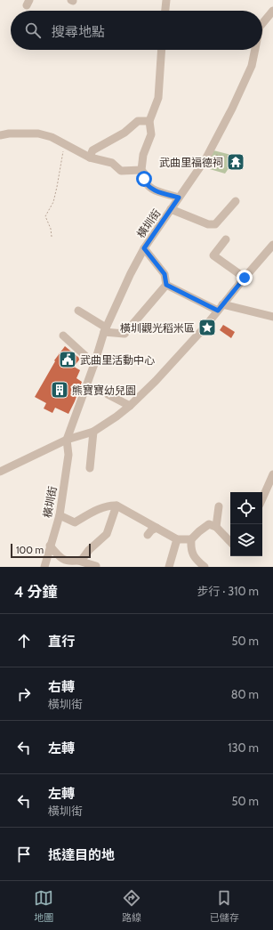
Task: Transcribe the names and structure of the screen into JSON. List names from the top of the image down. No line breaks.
{"streets":{"street":["橫圳街"]},"places":{"temple":["武曲里福德祠"],"place":["橫圳觀光稻米區"],"public building":["武曲里活動中心"],"building":["熊寶寶幼兒園"]},"scale_bar":"100 m","page":{"search":"搜尋地點","scale":"100 m","heading":["4 分鐘","步行 · 310 m"],"list":[["直行","50 m"],["右轉","橫圳街","80 m"],["左轉","130 m"],["左轉","橫圳街","50 m"],"抵達目的地"],"nav":["地圖","路線","已儲存"]}}
